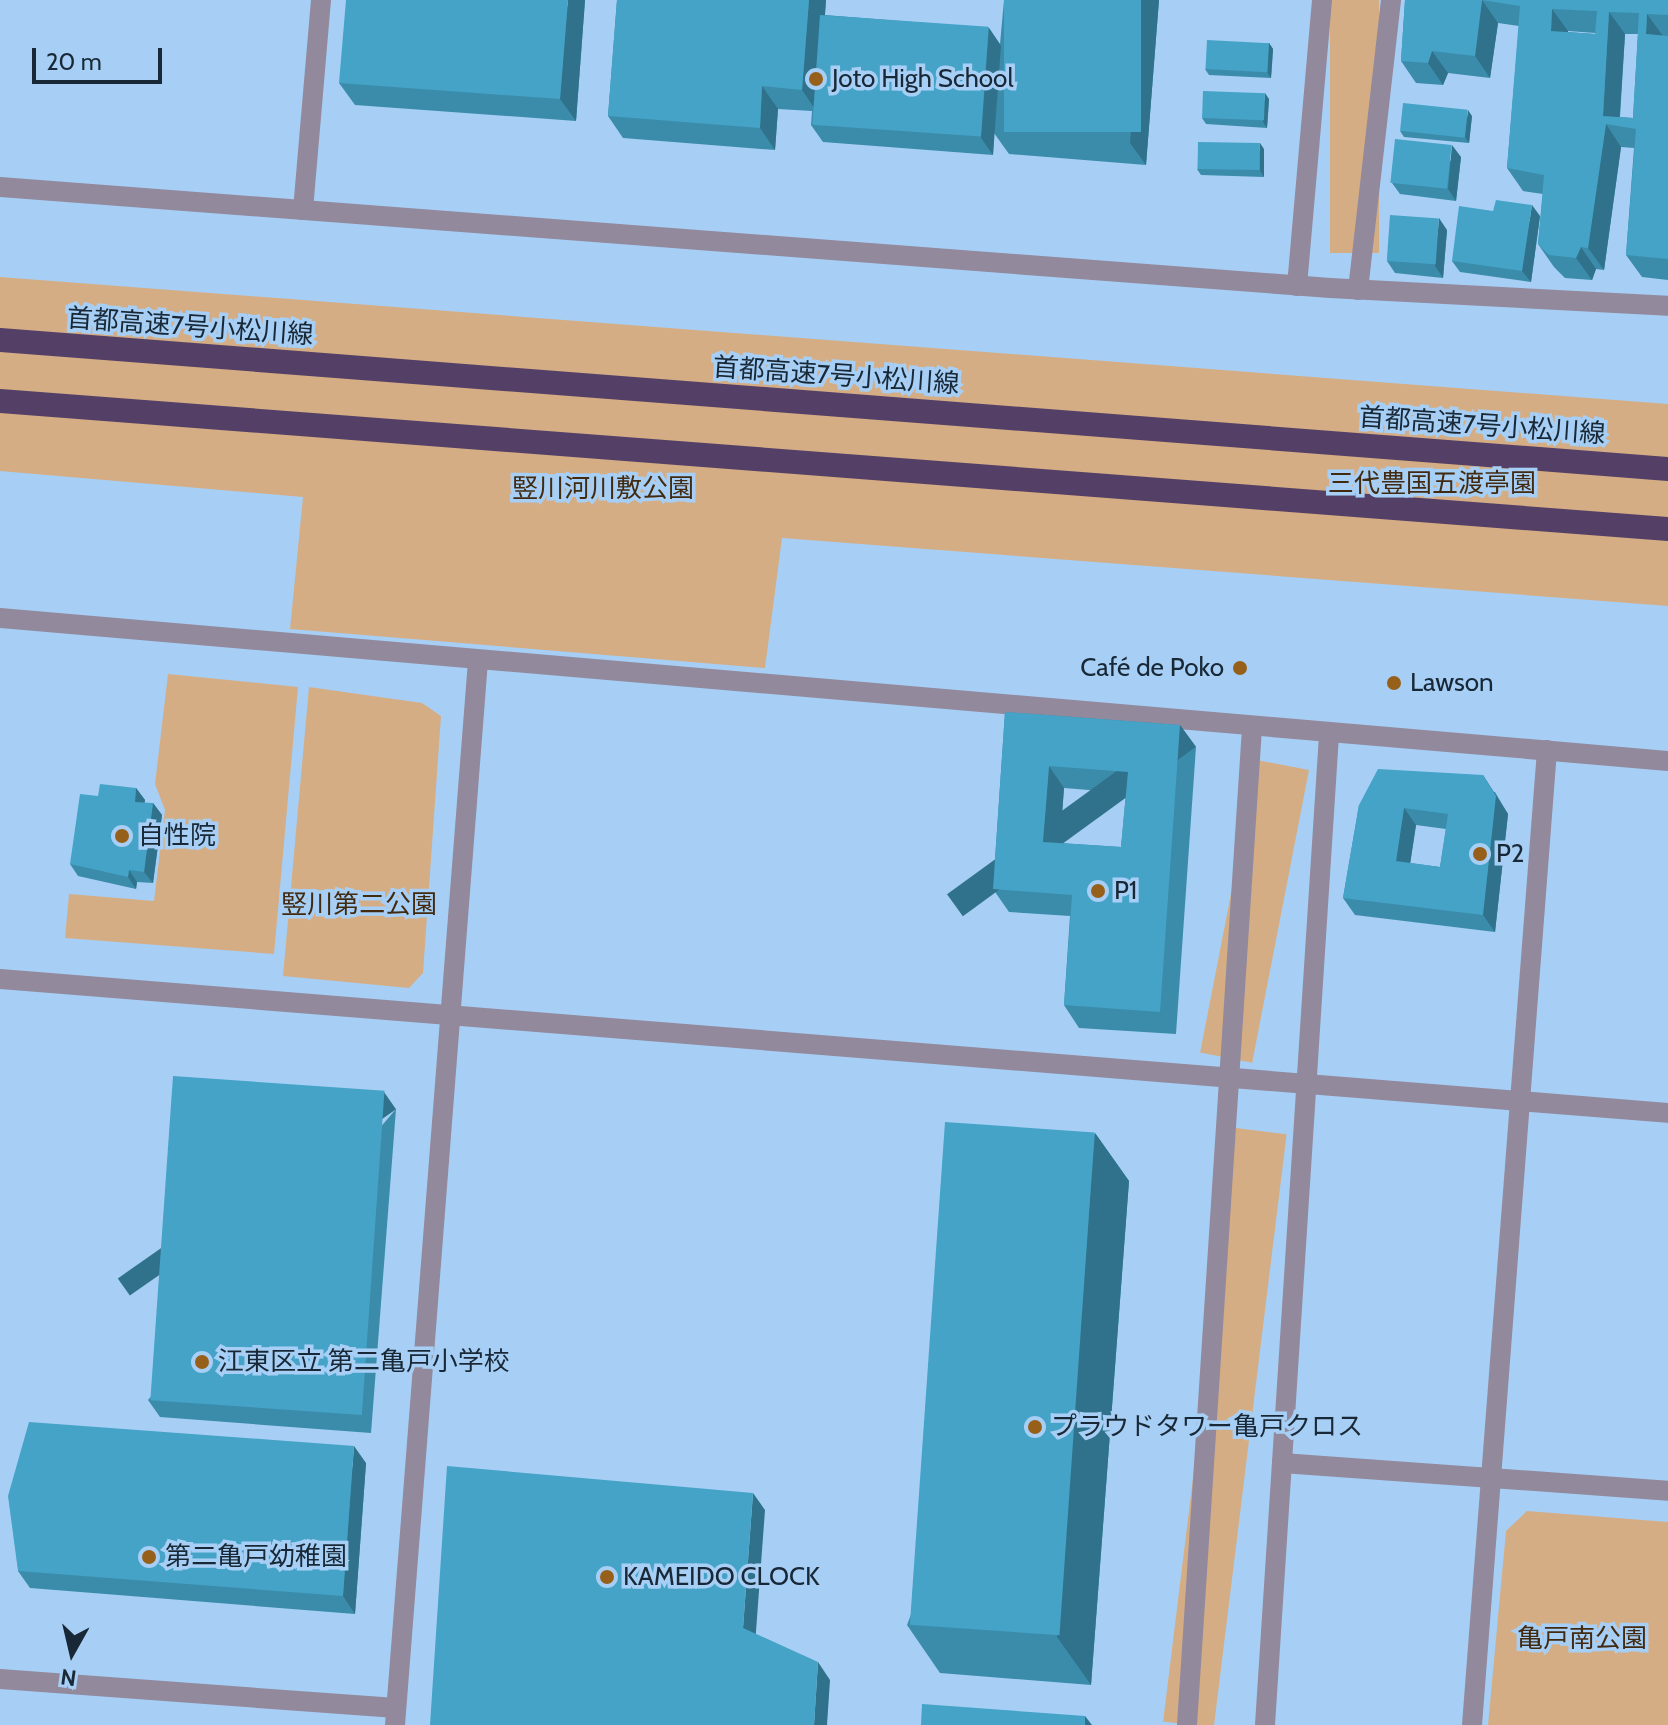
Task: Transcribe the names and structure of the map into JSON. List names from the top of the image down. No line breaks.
{"streets":{"highway":["首都高速7号小松川線"]},"parks":["三代豊国五渡亭園","竪川河川敷公園","竪川第二公園","亀戸南公園"],"places":["Joto High School","Café de Poko","Lawson","自性院","P2","P1","江東区立 第二亀戸小学校","プラウドタワー亀戸クロス","第二亀戸幼稚園","KAMEIDO CLOCK"],"scale_bar":"20 m","north":"bottom"}
